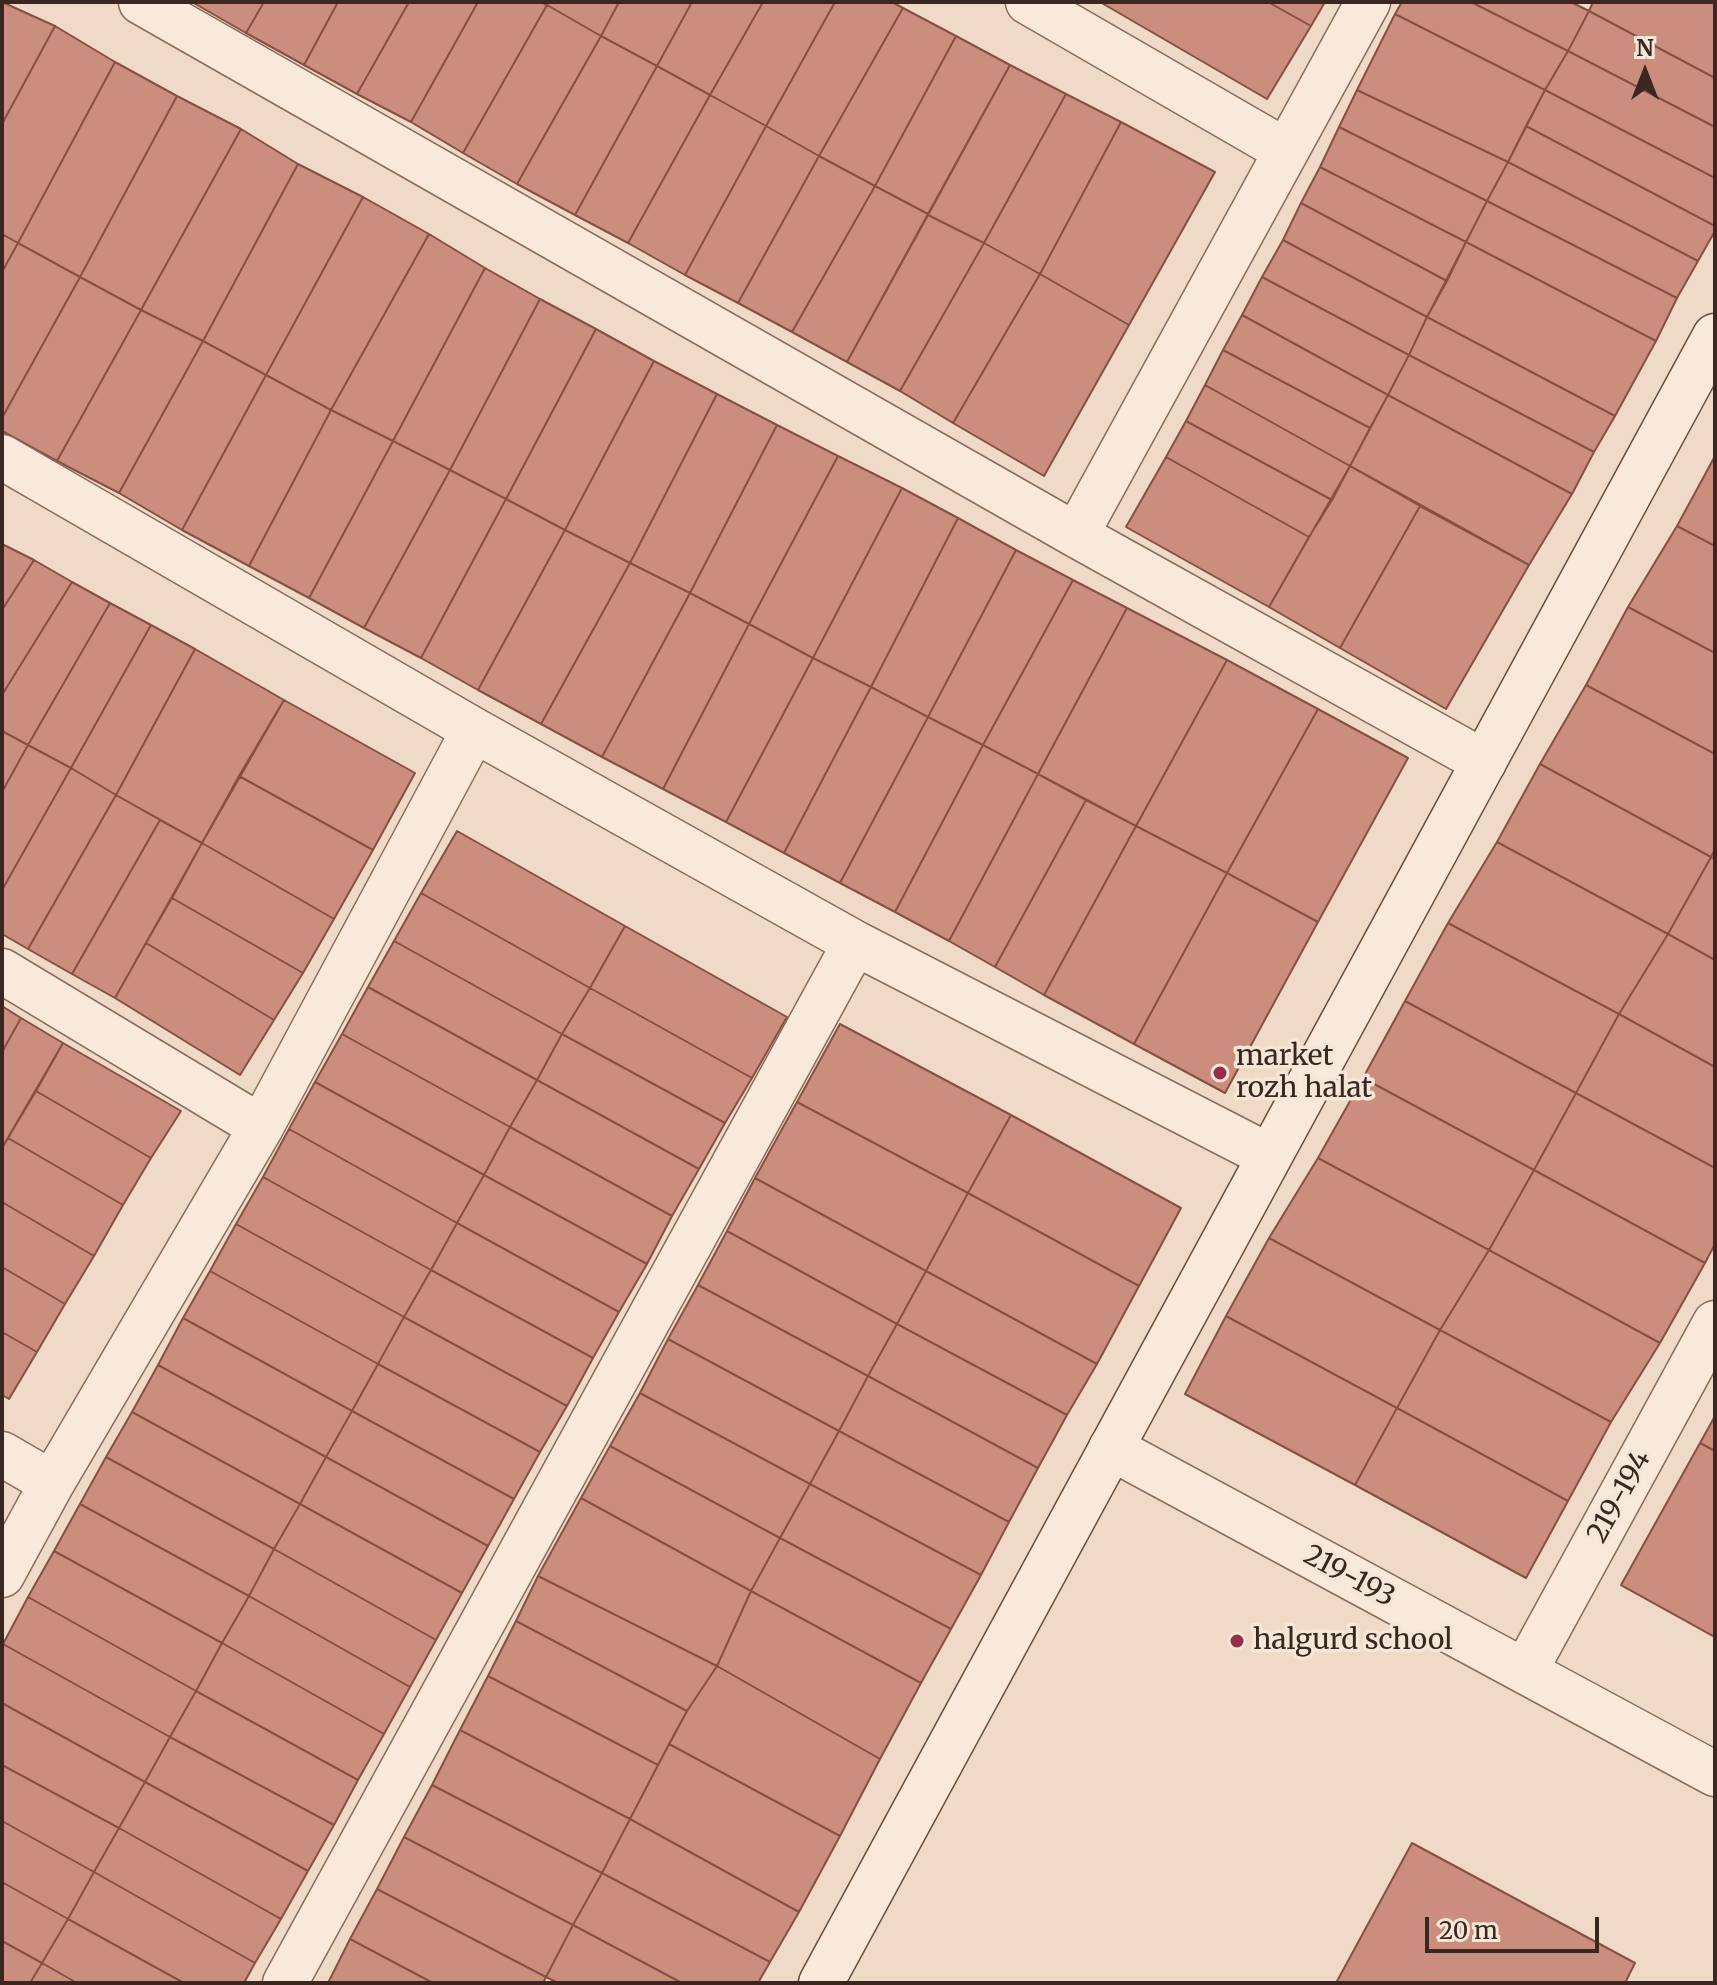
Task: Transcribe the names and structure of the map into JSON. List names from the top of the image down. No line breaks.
{"streets":{"street":["219-194","219-193"]},"crossings":[["219-194","219-193"]],"places":["market rozh halat","halgurd school"],"scale_bar":"20 m","north":"top"}
